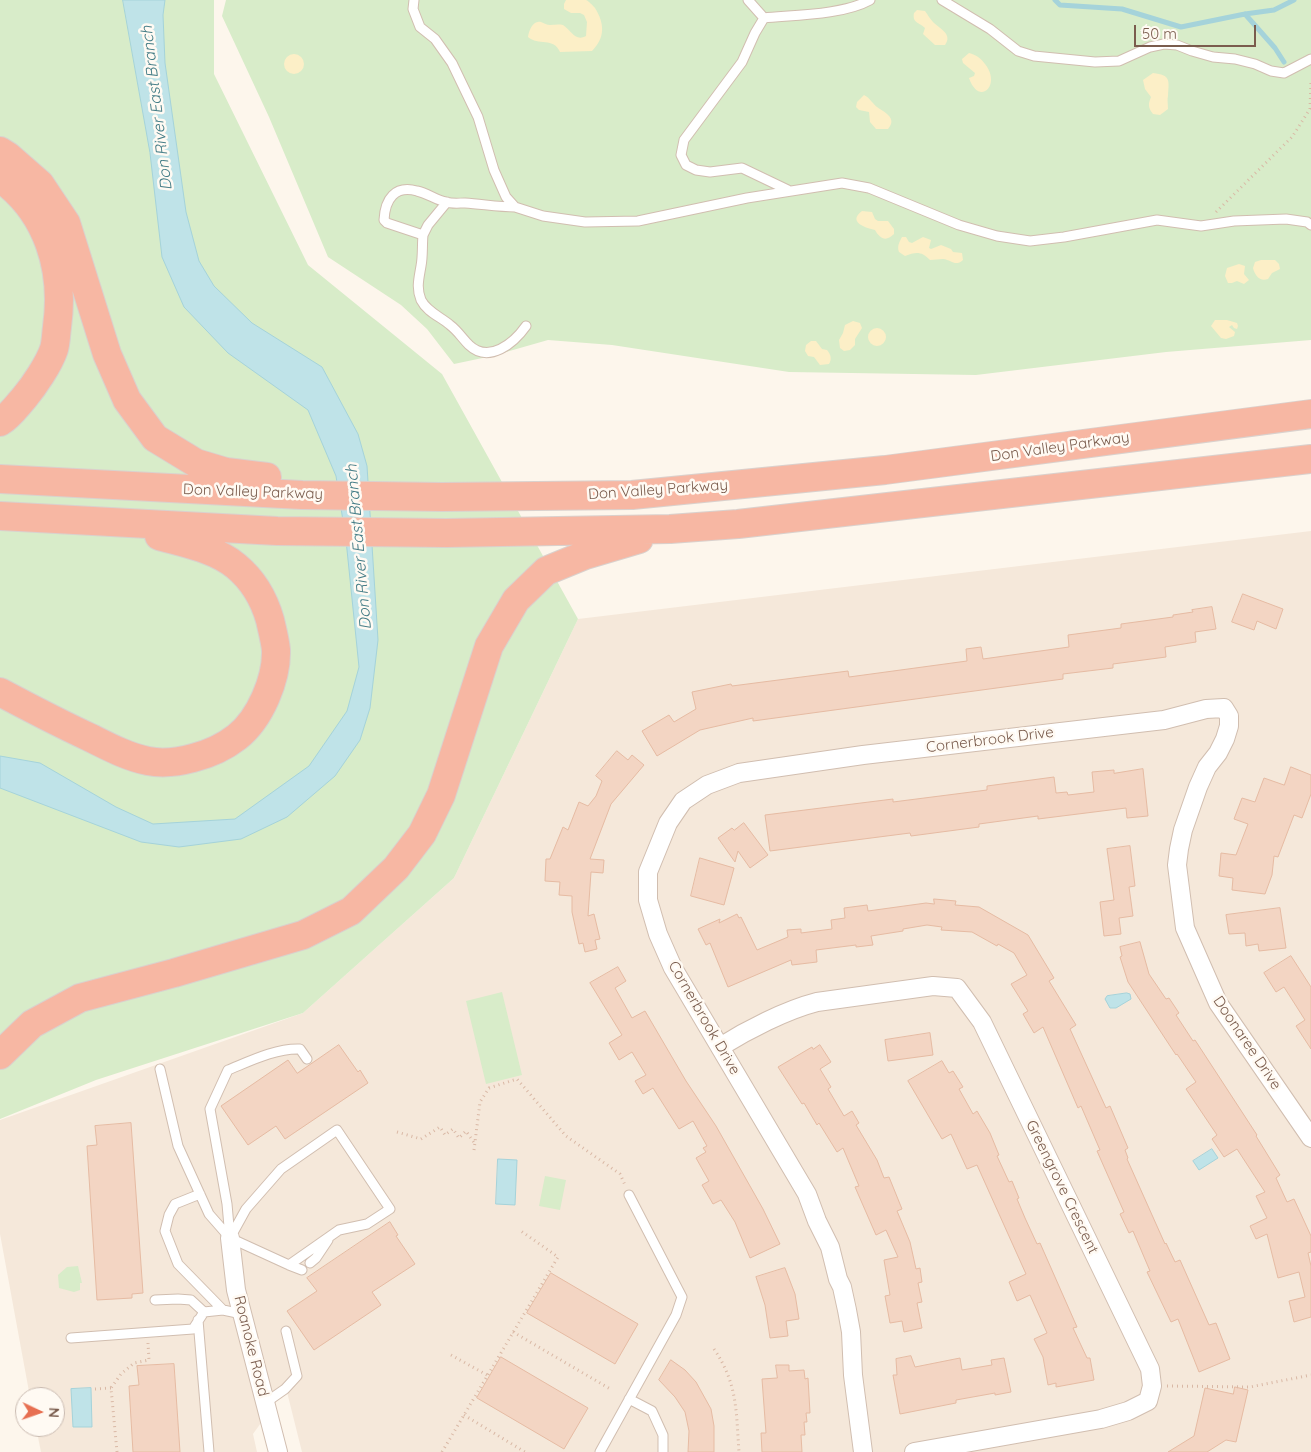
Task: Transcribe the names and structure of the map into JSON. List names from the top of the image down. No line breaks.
{"streets":{"highway":["Don Valley Parkway"],"street":["Cornerbrook Drive","Doonaree Drive","Greengrove Crescent","Roanoke Road"]},"crossings":[["Cornerbrook Drive","Doonaree Drive"],["Cornerbrook Drive","Greengrove Crescent"]],"water":["Don River East Branch"],"scale_bar":"50 m","north":"right"}
